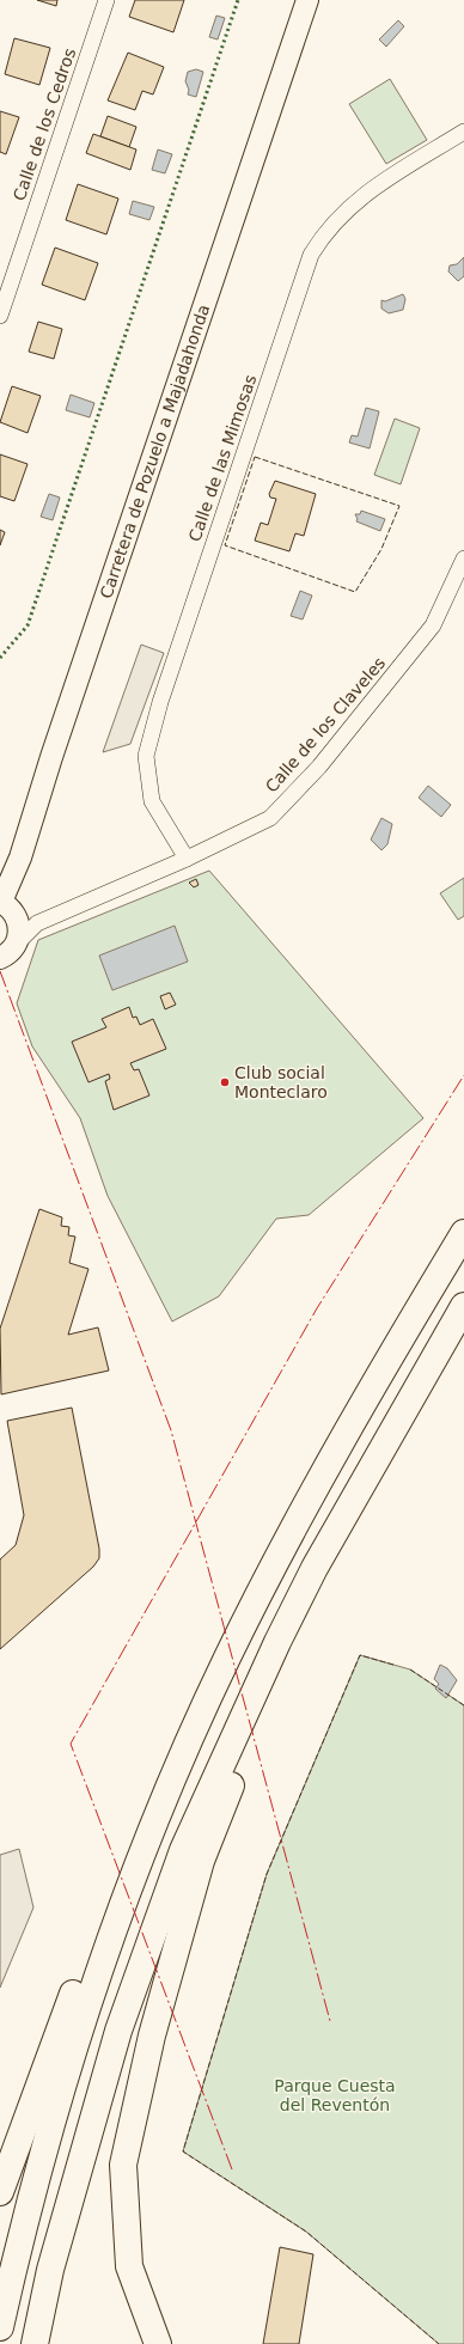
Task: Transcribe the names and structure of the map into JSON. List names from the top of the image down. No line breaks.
{"streets":{"street":["Calle de los Cedros","Carretera de Pozuelo a Majadahonda","Calle de las Mimosas","Calle de los Claveles"]},"crossings":[["Calle de las Mimosas","Calle de los Claveles"]],"parks":["Parque Cuesta del Reventón"],"places":["Club social Monteclaro"]}
